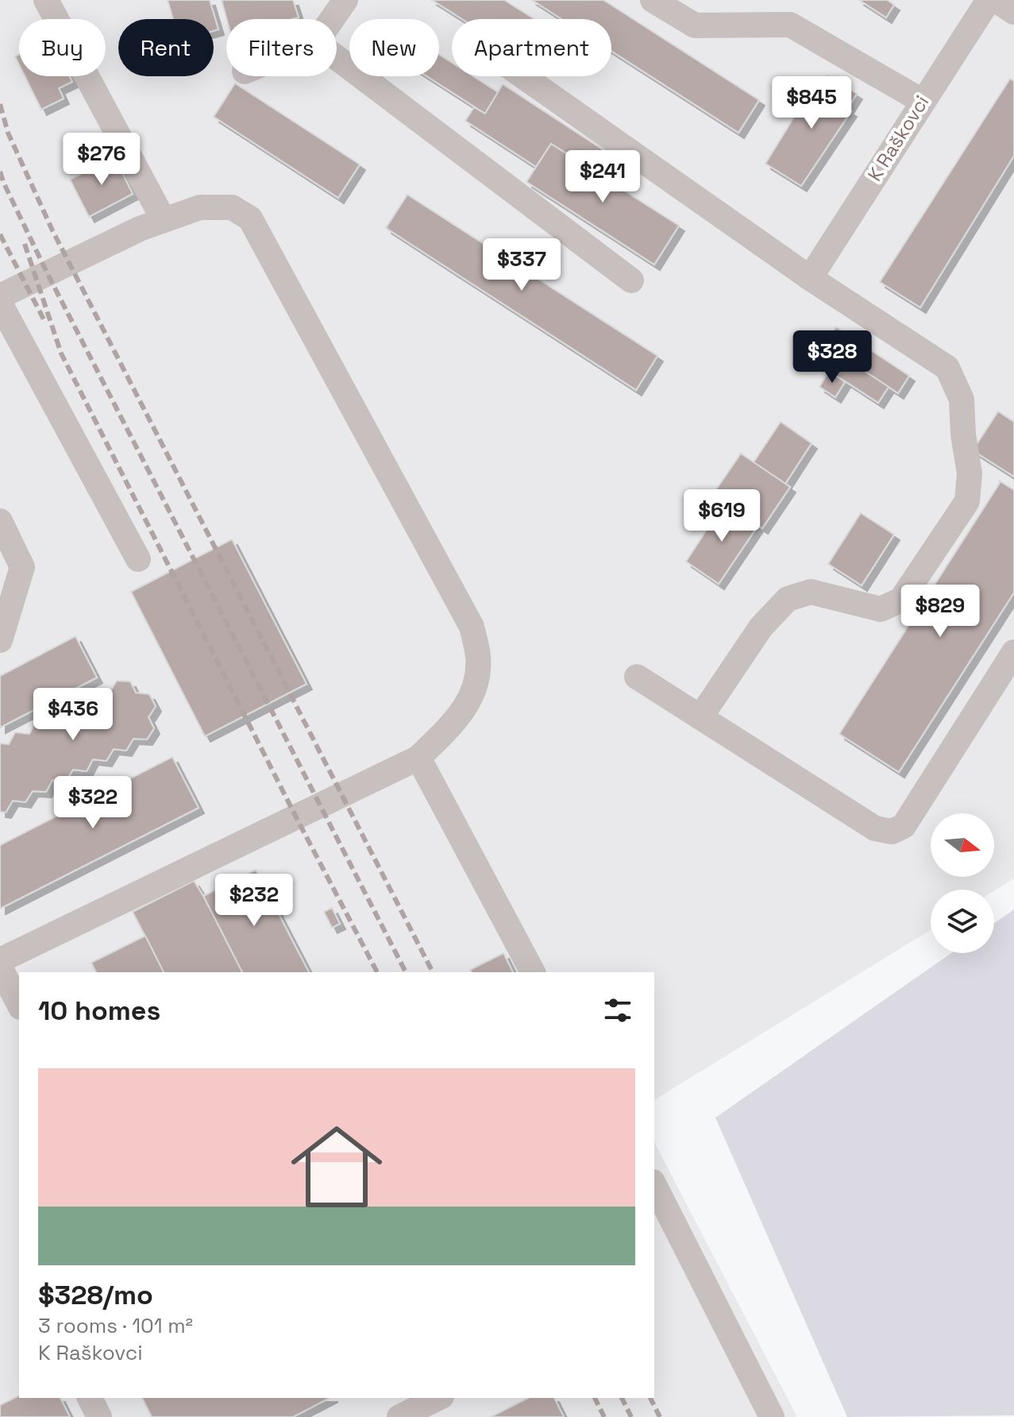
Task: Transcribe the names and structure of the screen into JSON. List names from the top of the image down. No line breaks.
{"streets":{"street":["K Raškovci"]},"north":"right","page":{"chip":["Buy","Rent","Filters","New","Apartment"],"price":["$845","$276","$241","$337","$328","$619","$829","$436","$322","$232"],"heading":"10 homes","list":[{"name":"$328/mo","note":"3 rooms · 101 m² · K Raškovci"}]}}
